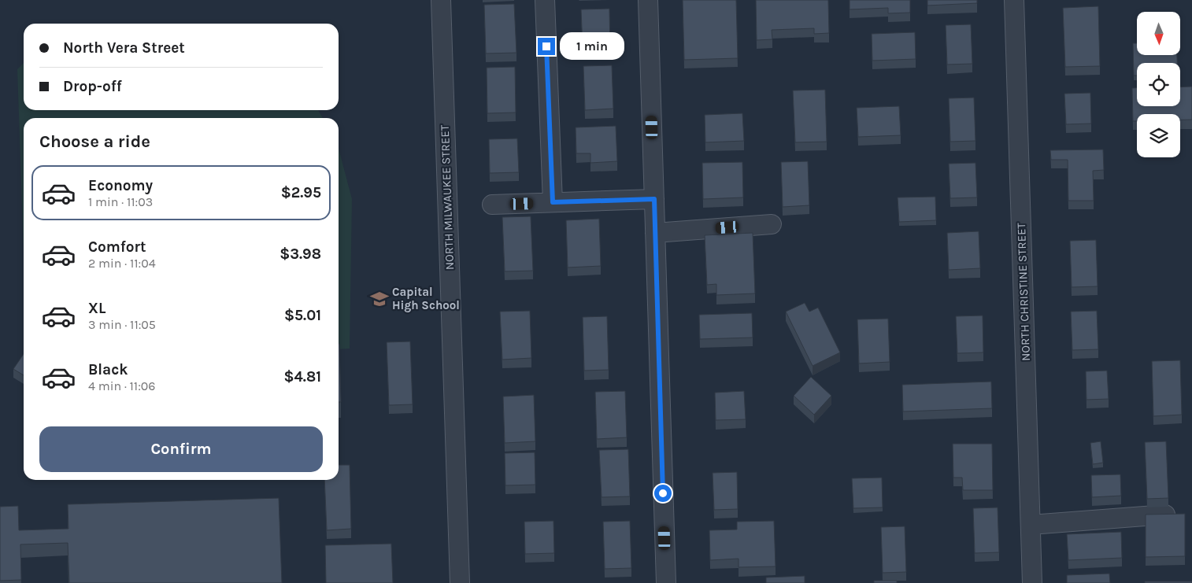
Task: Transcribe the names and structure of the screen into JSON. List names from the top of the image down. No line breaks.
{"streets":{"street":["NORTH MILWAUKEE STREET","NORTH CHRISTINE STREET"]},"places":{"school or university":["Capital High School"]},"north":"bottom","page":{"banner":["North Vera Street","Drop-off"],"bubble":"1 min","heading":"Choose a ride","list":[{"name":"Economy","note":"1 min · 11:03","value":"$2.95"},{"name":"Comfort","note":"2 min · 11:04","value":"$3.98"},{"name":"XL","note":"3 min · 11:05","value":"$5.01"},{"name":"Black","note":"4 min · 11:06","value":"$4.81"}],"buttons":"Confirm"}}
